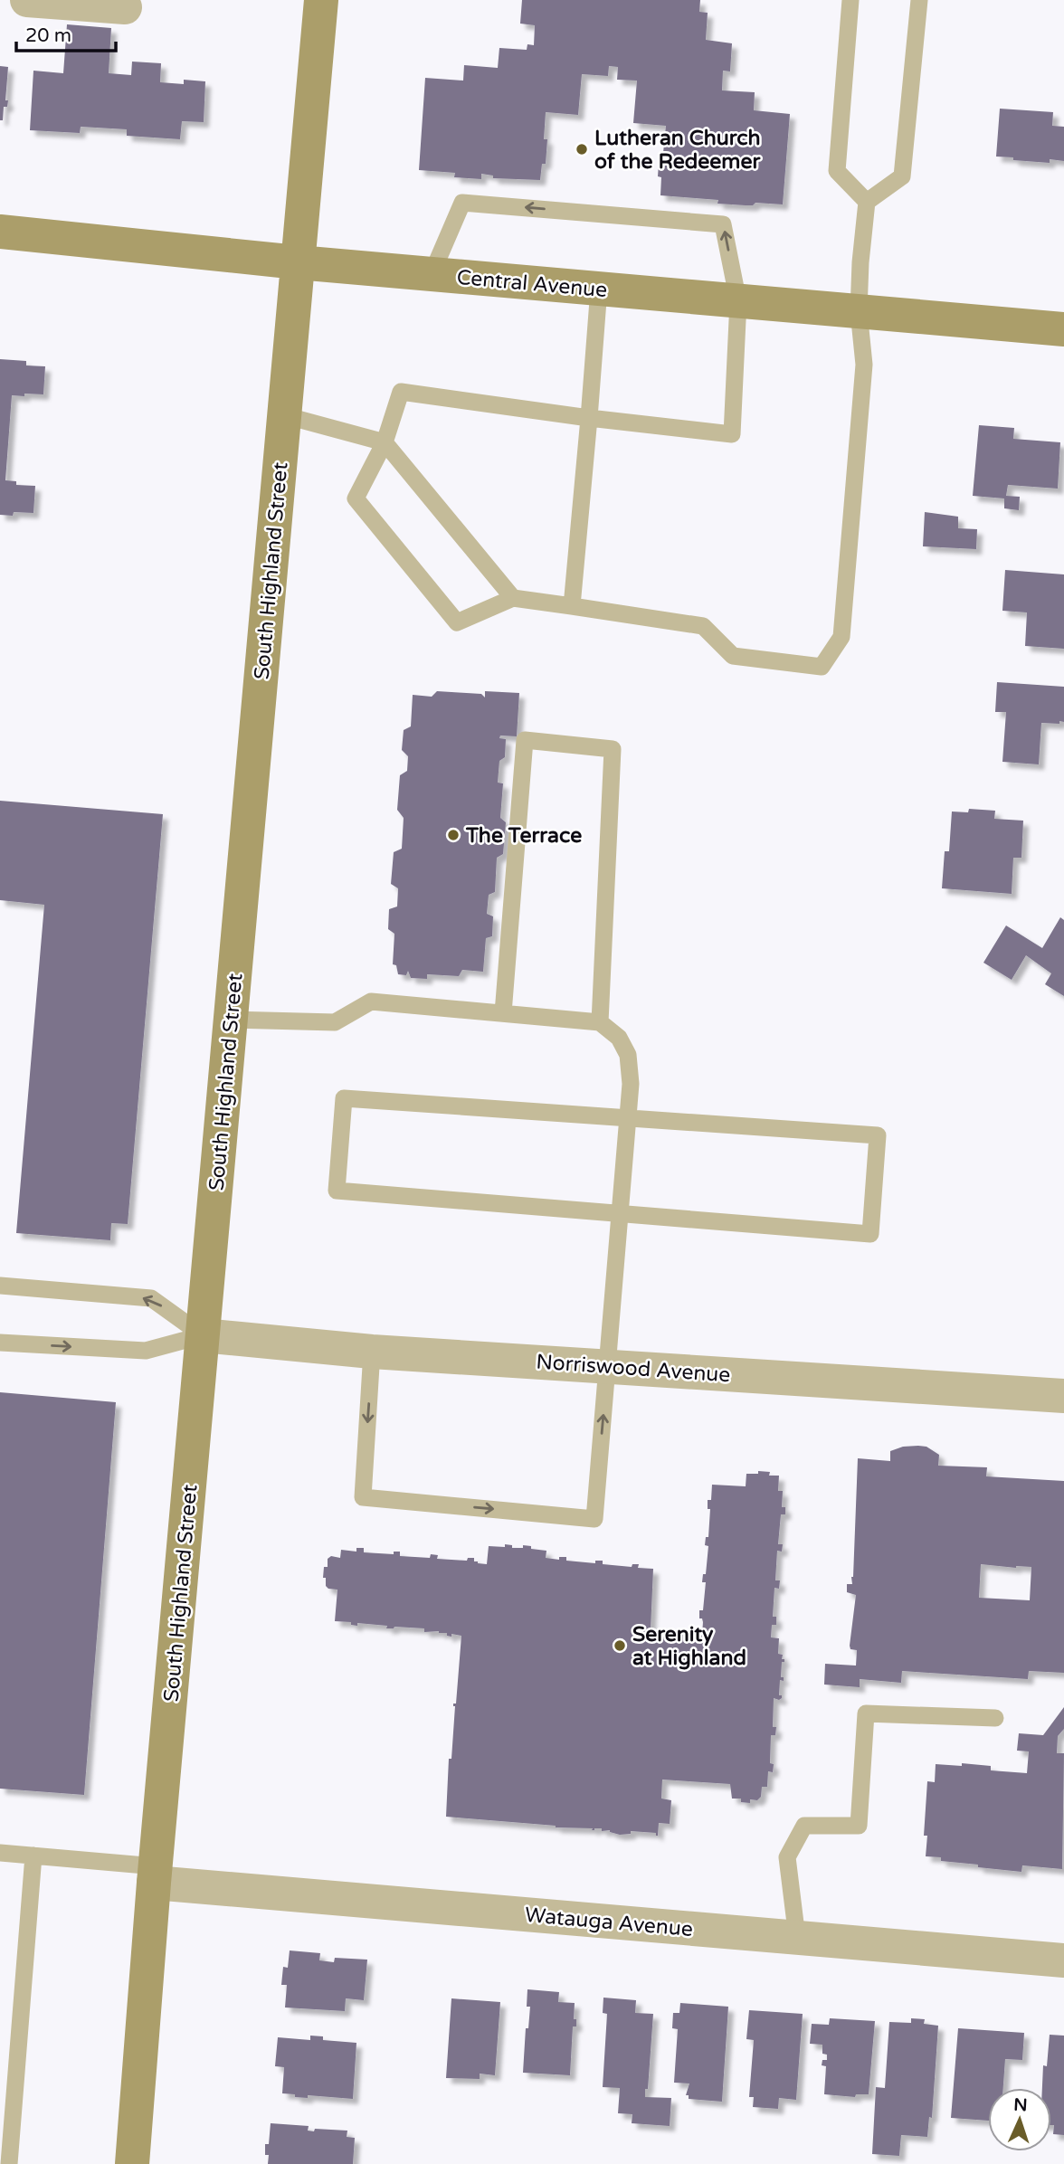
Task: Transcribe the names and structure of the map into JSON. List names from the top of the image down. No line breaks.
{"streets":{"main road":["Central Avenue","South Highland Street"],"street":["Norriswood Avenue","Watauga Avenue"]},"crossings":[["Central Avenue","South Highland Street"],["South Highland Street","Norriswood Avenue"],["South Highland Street","Watauga Avenue"]],"places":["Lutheran Church of the Redeemer","The Terrace","Serenity at Highland"],"scale_bar":"20 m","north":"top"}
